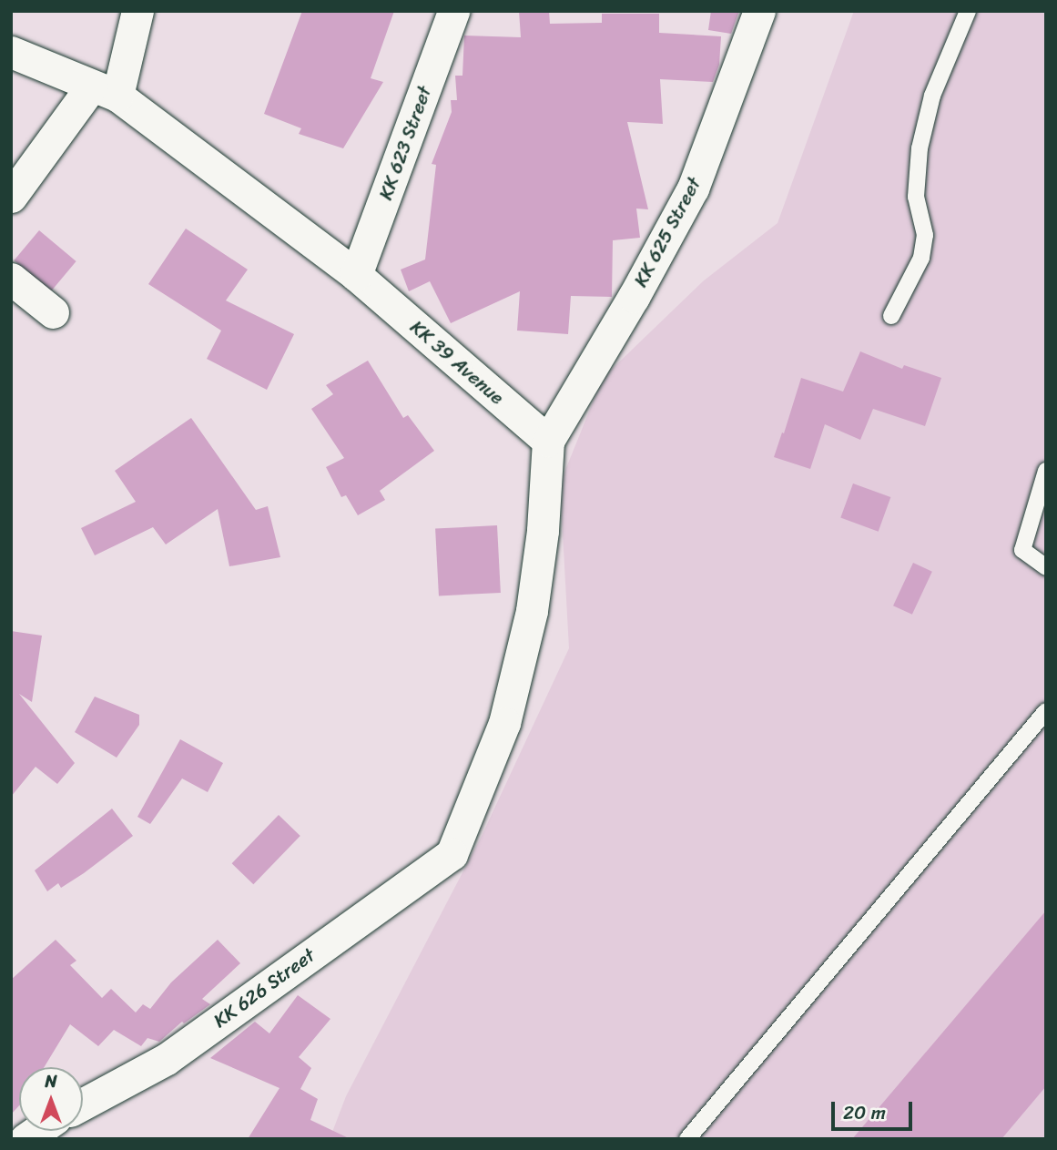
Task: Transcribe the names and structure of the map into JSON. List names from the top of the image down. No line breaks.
{"streets":{"street":["KK 623 Street","KK 625 Street","KK 39 Avenue","KK 626 Street"]},"crossings":[["KK 623 Street","KK 39 Avenue"],["KK 625 Street","KK 39 Avenue"],["KK 625 Street","KK 626 Street"],["KK 39 Avenue","KK 626 Street"]],"scale_bar":"20 m","north":"top"}
